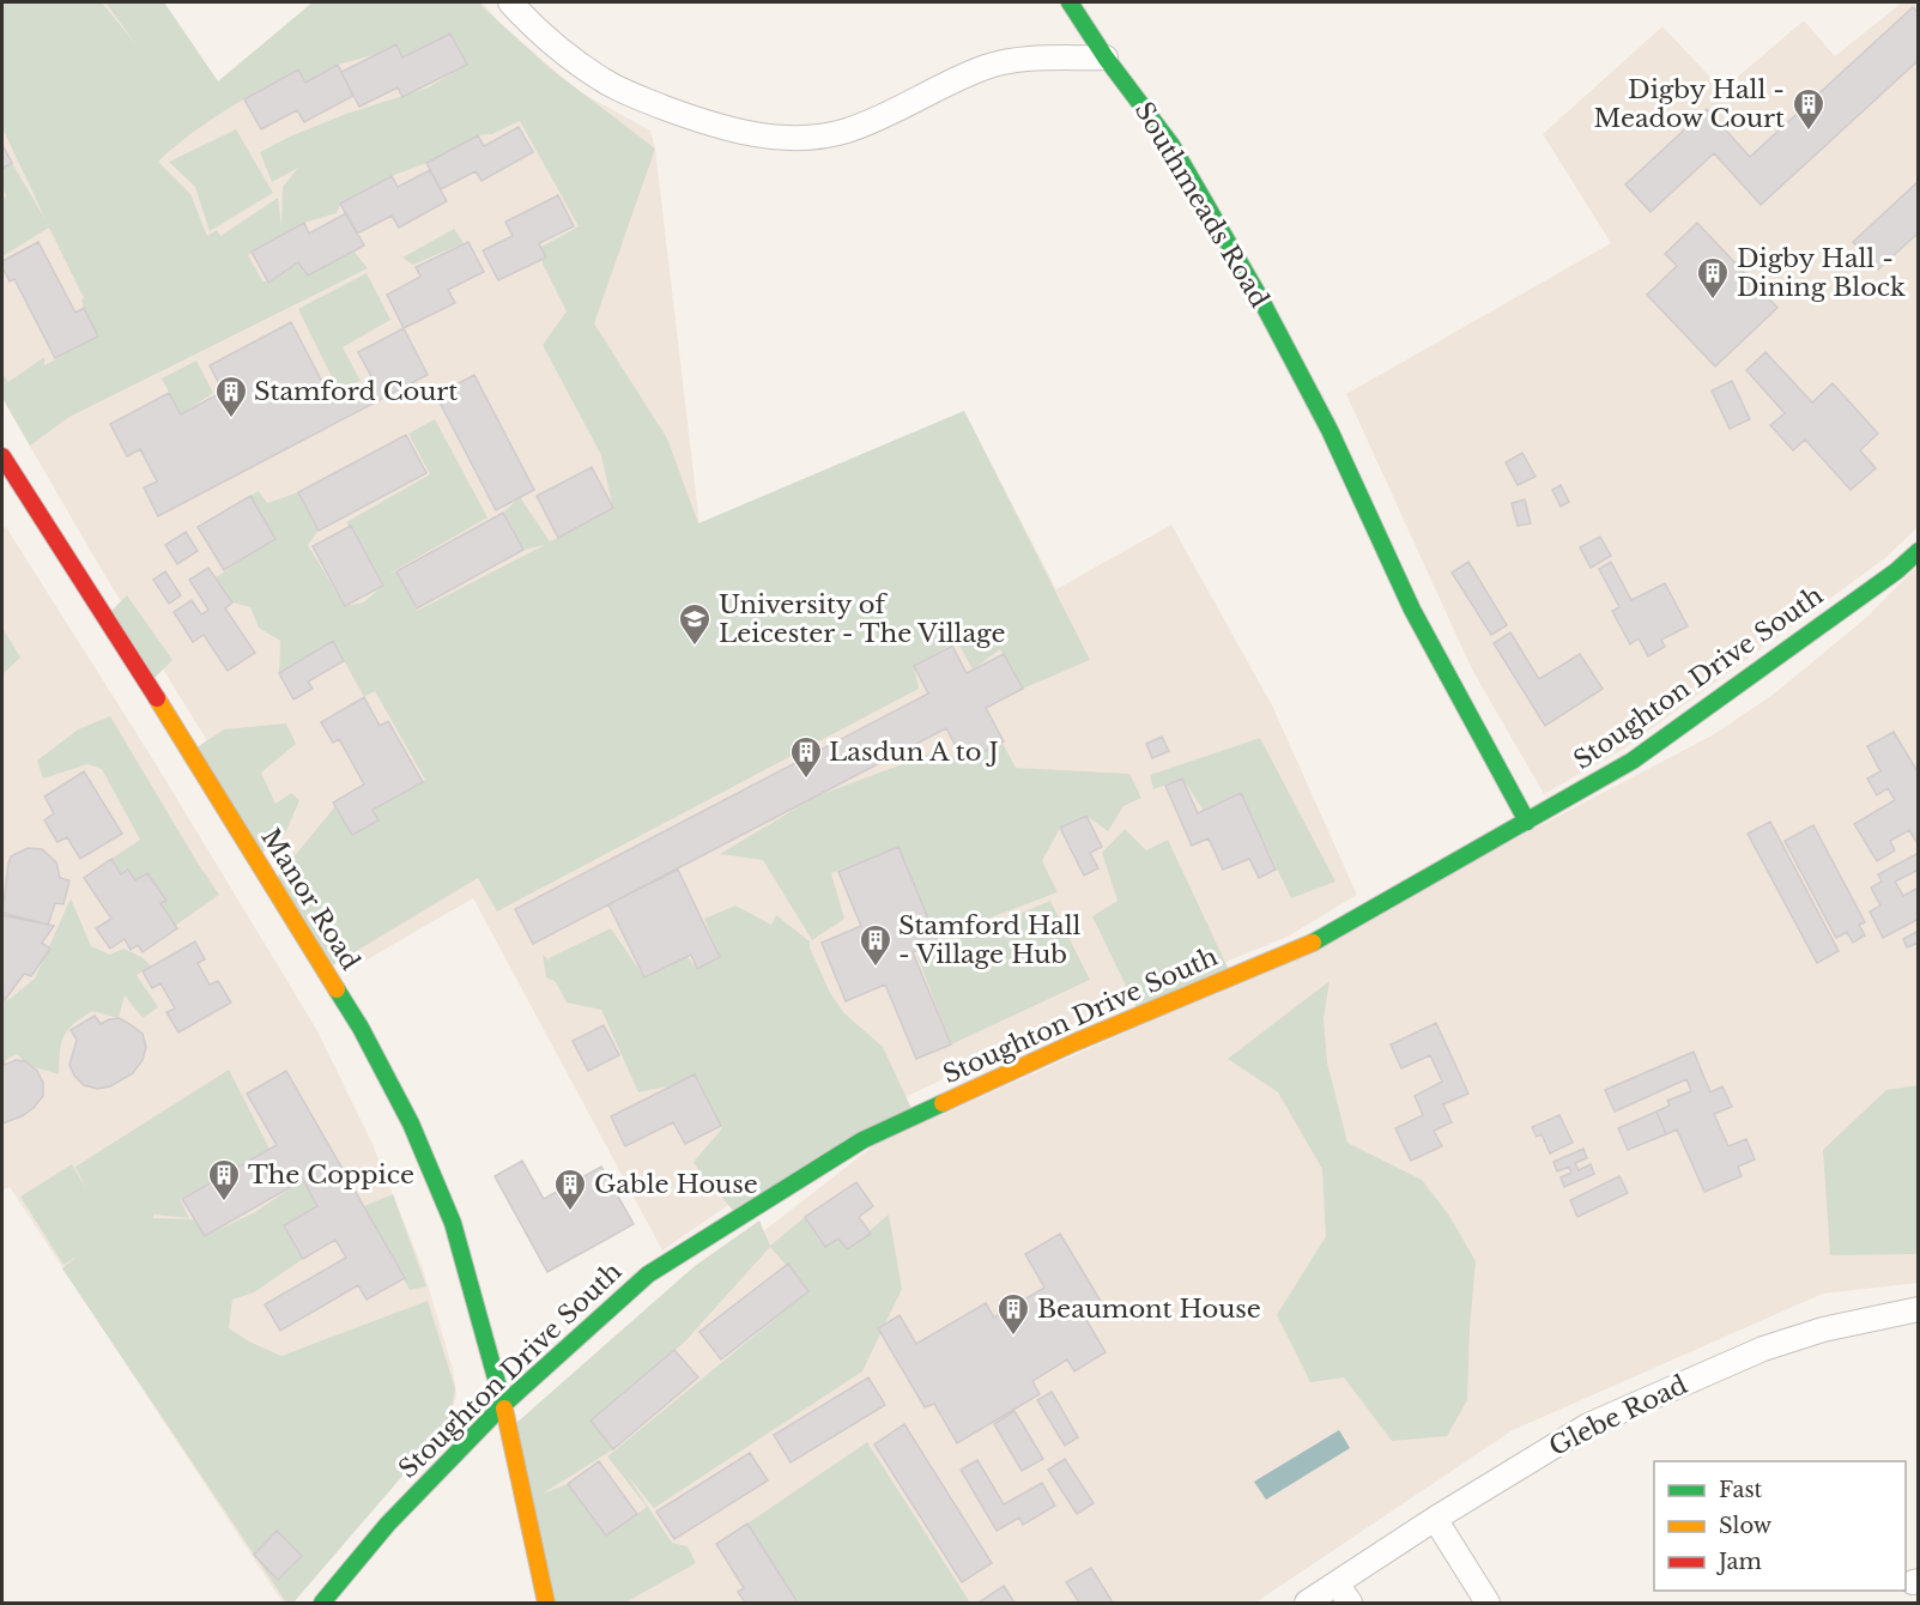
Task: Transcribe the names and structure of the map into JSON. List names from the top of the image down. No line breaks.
{"streets":{"street":["Southmeads Road","Stoughton Drive South","Manor Road","Glebe Road"]},"crossings":[["Southmeads Road","Stoughton Drive South"],["Stoughton Drive South","Manor Road"]],"places":{"building":["Digby Hall - Meadow Court","Digby Hall - Dining Block","Stamford Court","Lasdun A to J","Stamford Hall - Village Hub","The Coppice","Gable House","Beaumont House"],"school or university":["University of Leicester - The Village"]},"legend":["Fast","Slow","Jam"]}
